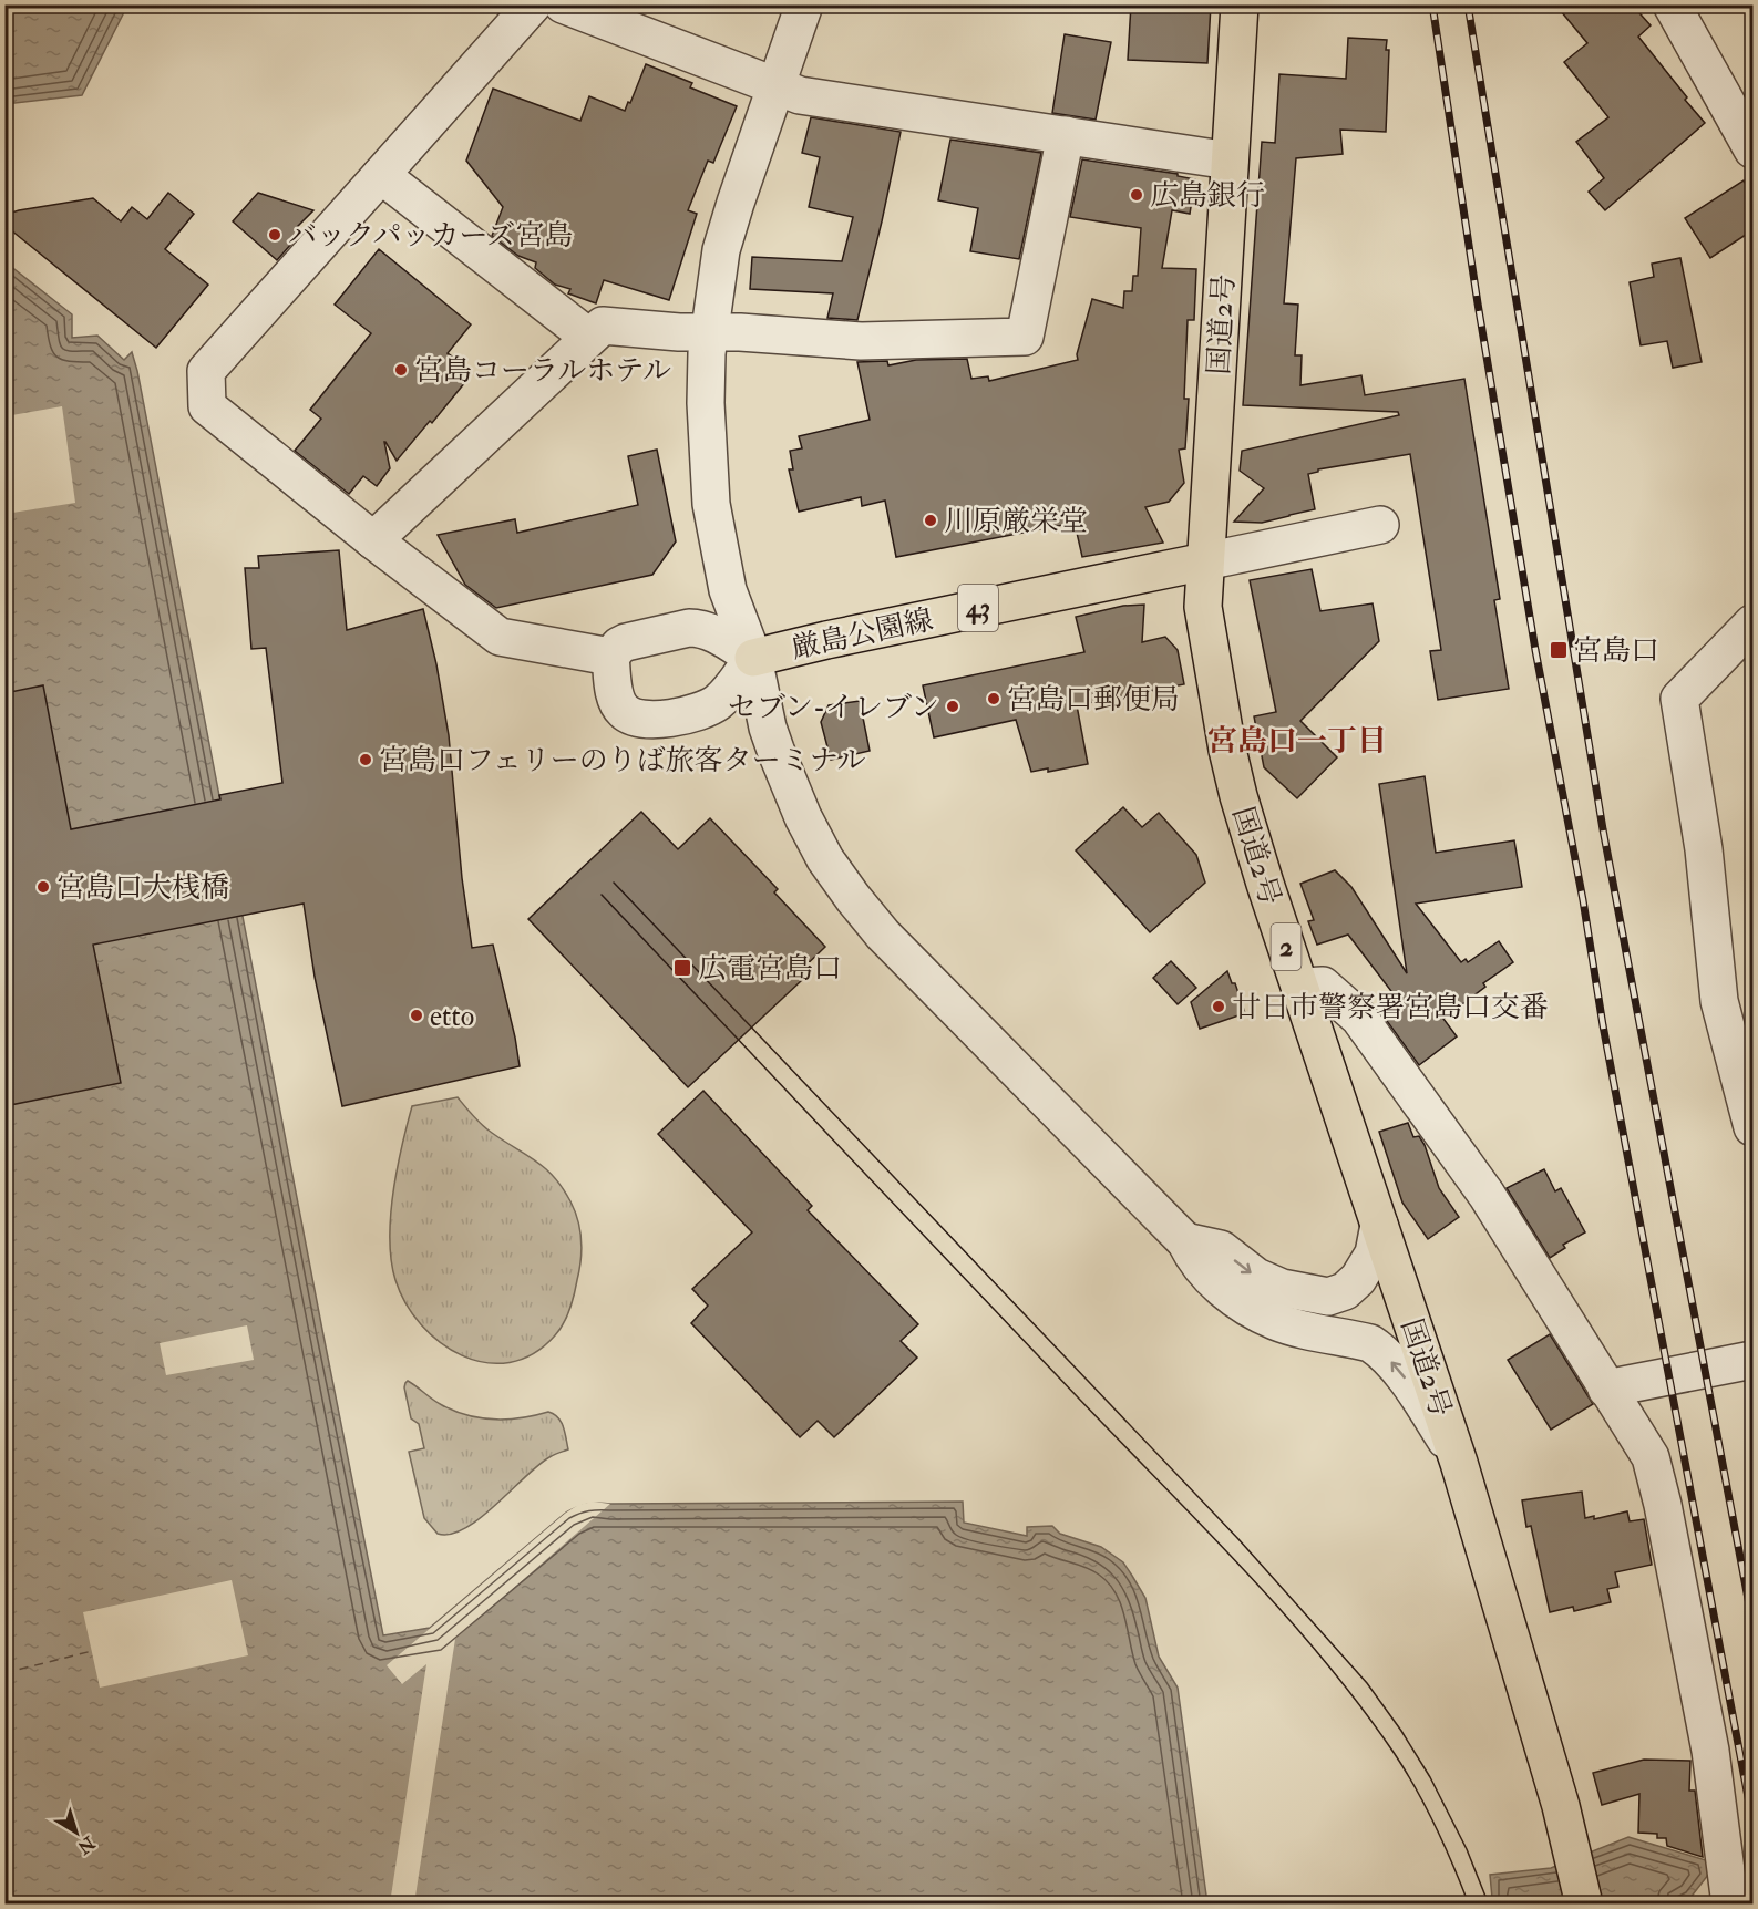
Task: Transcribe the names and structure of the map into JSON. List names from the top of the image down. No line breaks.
{"streets":{"main road":["国道2号","43","厳島公園線","2"]},"crossings":[["国道2号","厳島公園線"]],"districts":["宮島口一丁目"],"places":{"other":["広島銀行","バックパッカーズ宮島","宮島コーラルホテル","川原厳栄堂","宮島口郵便局","セブン-イレブン","宮島口フェリーのりば旅客ターミナル","宮島口大桟橋","廿日市警察署宮島口交番","etto"],"transit":["宮島口","広電宮島口"]},"north":"bottom right"}
